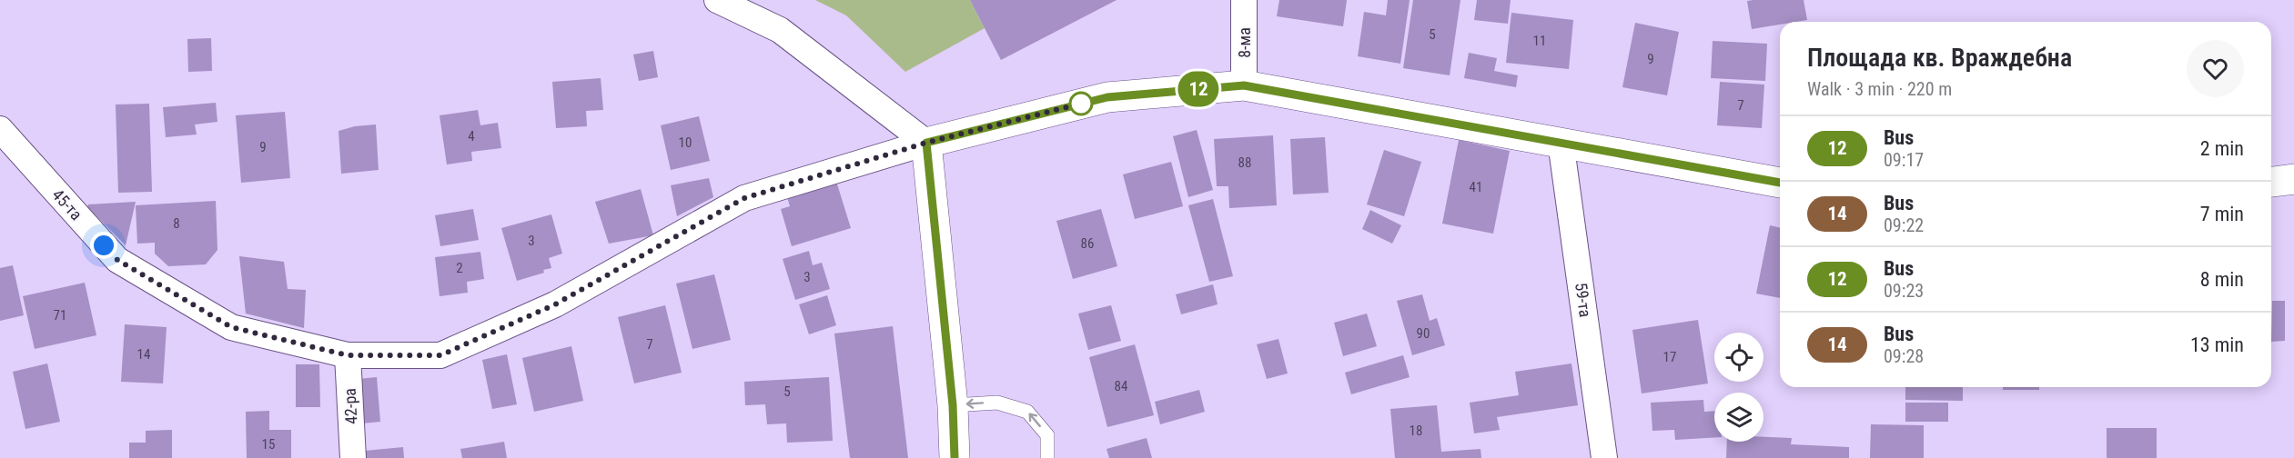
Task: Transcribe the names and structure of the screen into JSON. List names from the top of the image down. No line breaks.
{"streets":{"street":["8-ма","45-та","59-та","42-ра"]},"crossings":[["45-та","42-ра"]],"lines":["bus line 12"],"house_numbers":["5","11","9","7","4","10","9","88","41","8","3","86","2","3","71","90","7","14","17","84","5","18","15"],"page":{"on_map":"12","heading":["Площада кв. Враждебна","Walk · 3 min · 220 m"],"list":[{"mark":"12","name":"Bus","note":"09:17","value":"2 min"},{"mark":"14","name":"Bus","note":"09:22","value":"7 min"},{"mark":"12","name":"Bus","note":"09:23","value":"8 min"},{"mark":"14","name":"Bus","note":"09:28","value":"13 min"}]}}
